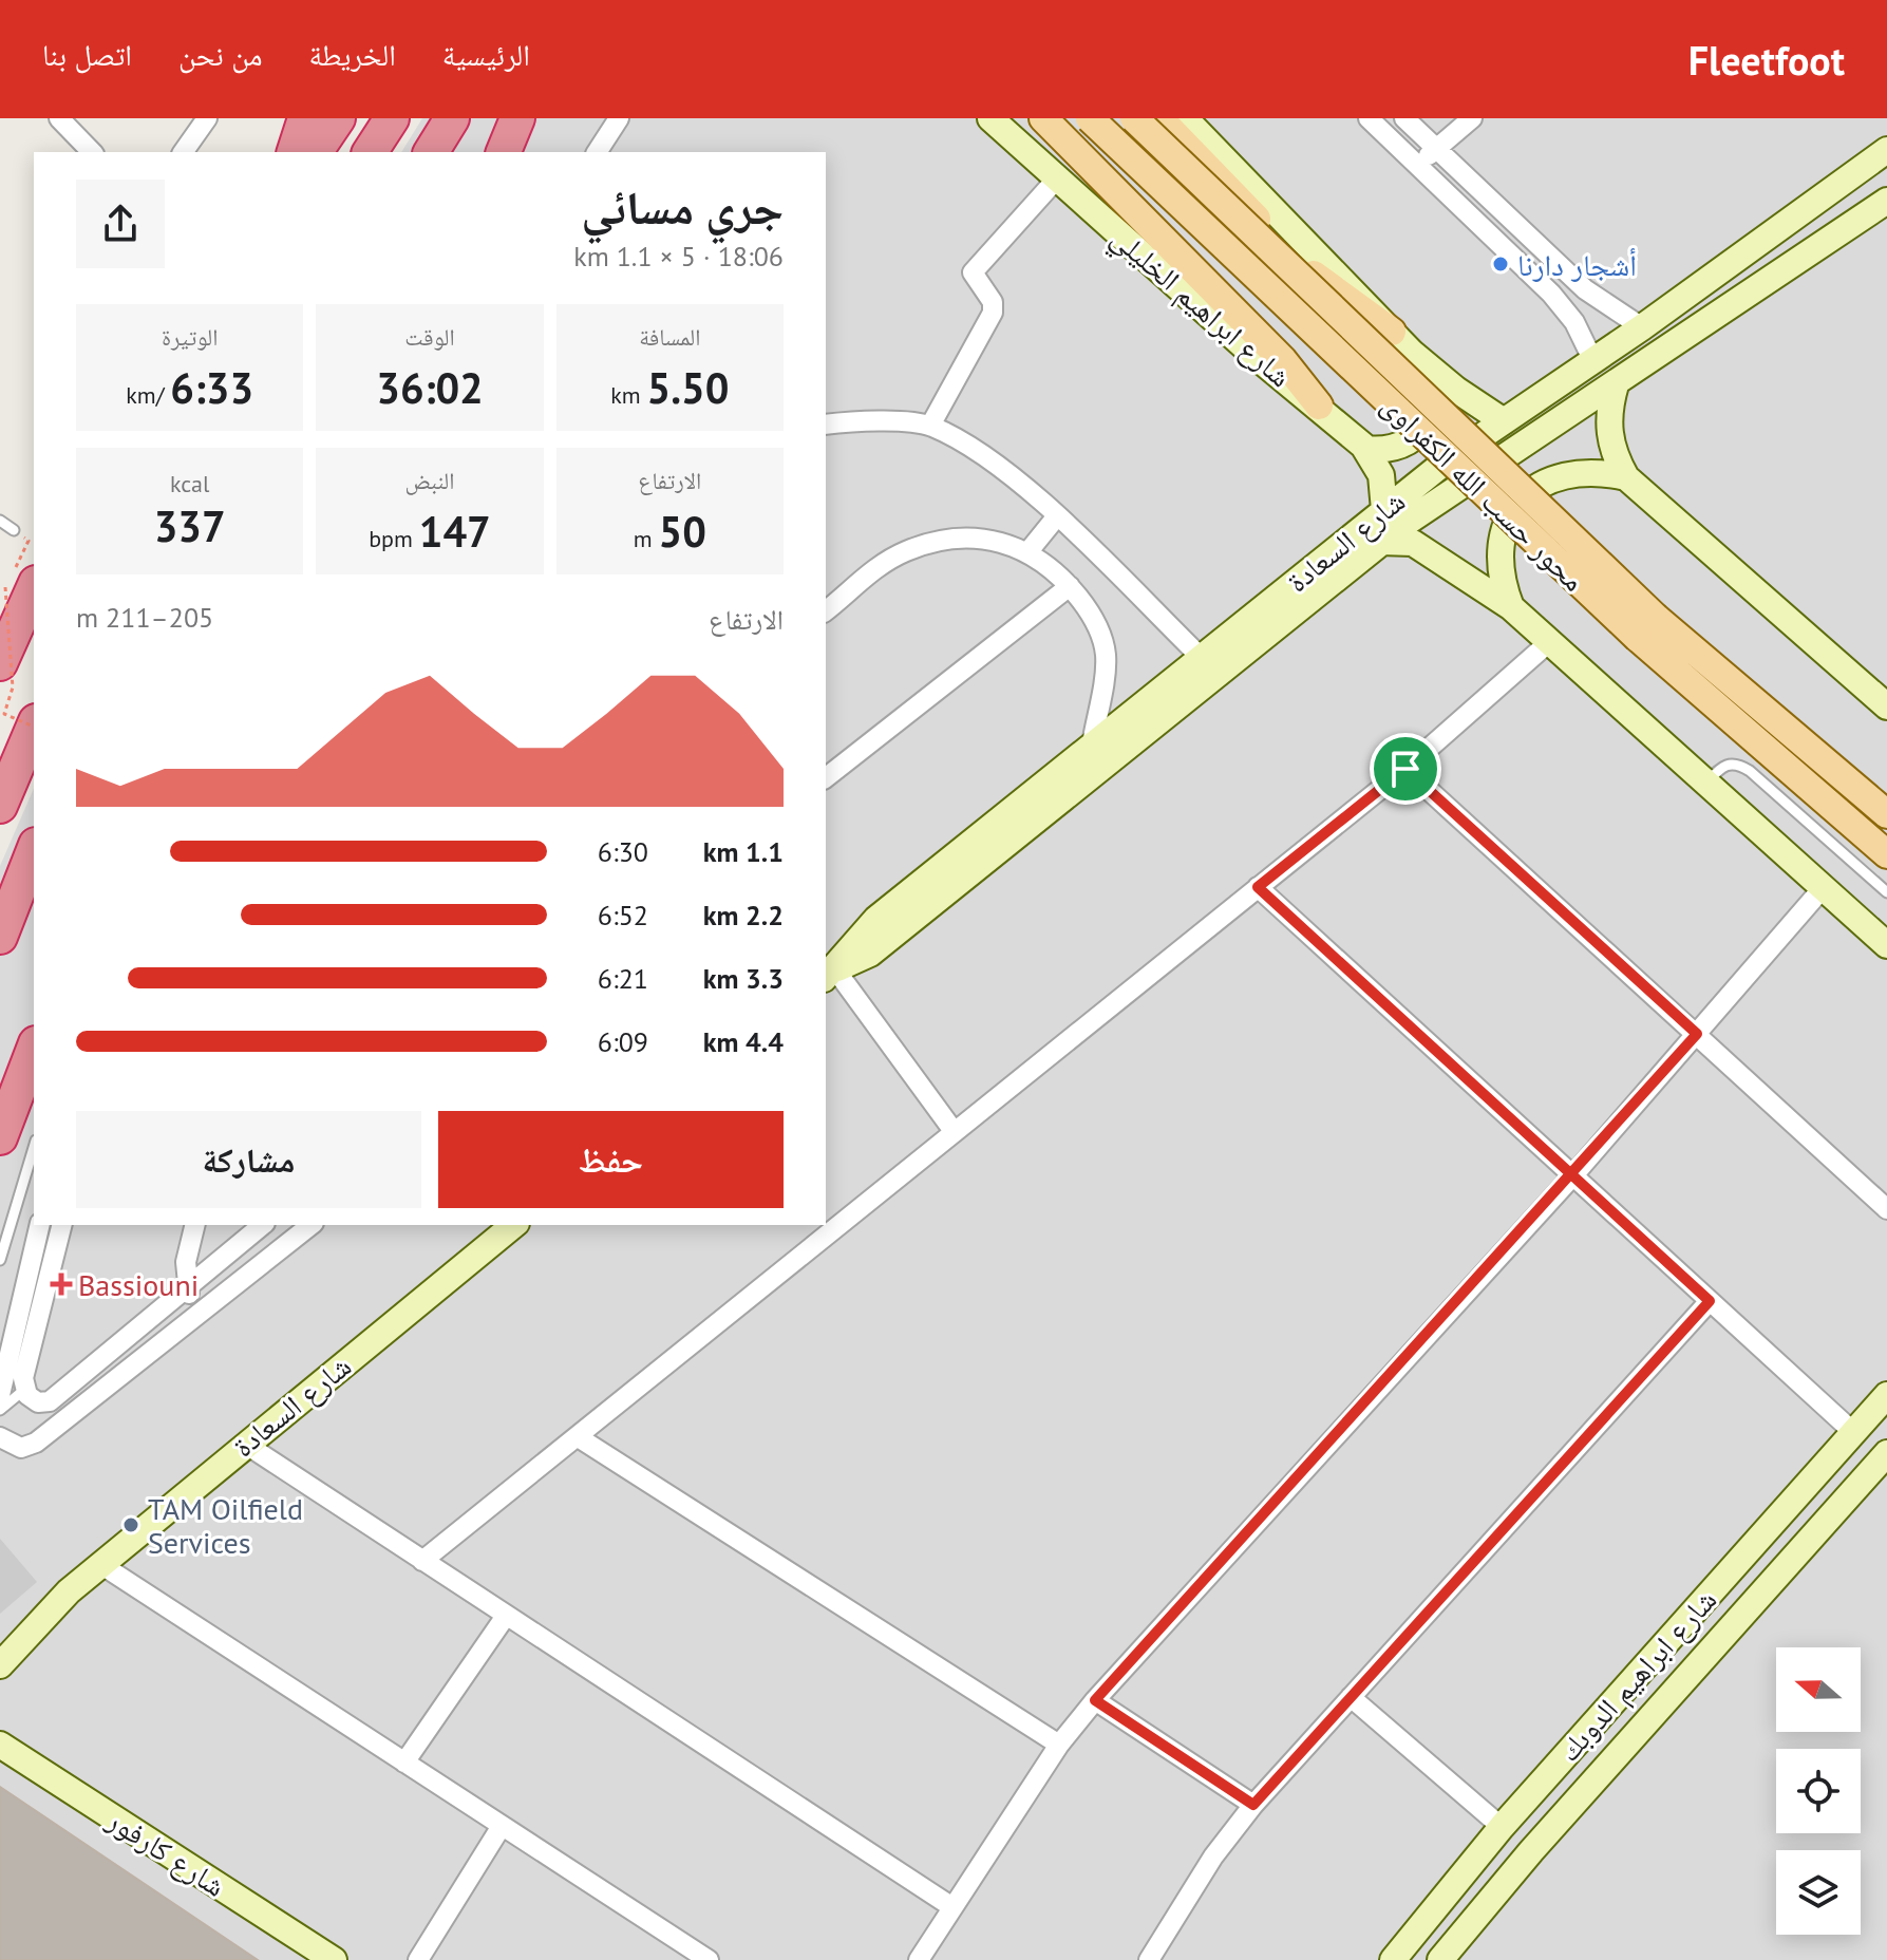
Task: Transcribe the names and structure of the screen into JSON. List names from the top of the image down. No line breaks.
{"streets":{"main road":["محور حسب الله الكفراوى"],"street":["شارع ابراهيم الخليلي","شارع السعادة","شارع ابراهيم الدوبك","شارع كارفور"]},"crossings":[["شارع ابراهيم الخليلي","شارع السعادة"]],"places":{"other":["أشجار دارنا","TAM Oilfield Services"],"health":["Bassiouni"]},"north":"left","page":{"header":"Fleetfoot","nav":["الرئيسية","الخريطة","من نحن","اتصل بنا"],"heading":["جري مسائي","18:06 · 5 × 1.1 km"],"stats":[["المسافة","5.50 km"],["الوقت","36:02"],["الوتيرة","6:33 /km"],["الارتفاع","50 m"],["النبض","147 bpm"],["kcal","337"]],"chart":["الارتفاع","205–211 m"],"list":[{"name":"1.1 km","note":"6:30"},{"name":"2.2 km","note":"6:52"},{"name":"3.3 km","note":"6:21"},{"name":"4.4 km","note":"6:09"}],"buttons":["حفظ","مشاركة"]}}
